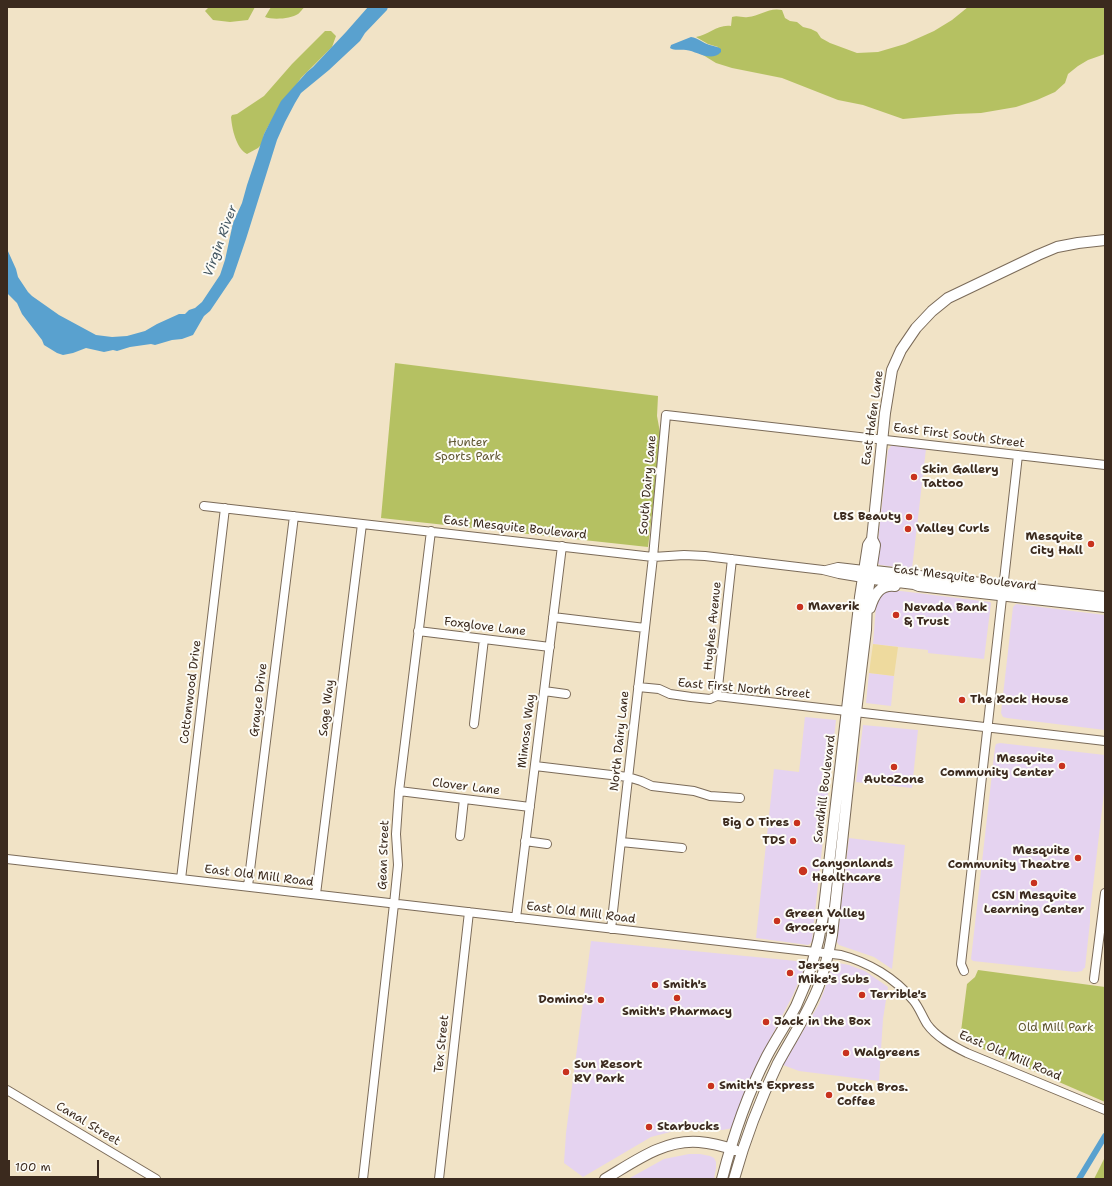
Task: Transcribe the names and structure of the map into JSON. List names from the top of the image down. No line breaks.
{"streets":{"main road":["East Hafen Lane","East Mesquite Boulevard","Sandhill Boulevard"],"street":["East First South Street","South Dairy Lane","Hughes Avenue","Foxglove Lane","East First North Street","Cottonwood Drive","Grayce Drive","Sage Way","Mimosa Way","North Dairy Lane","Clover Lane","Gean Street","East Old Mill Road","Tex Street","Canal Street"]},"crossings":[["East Hafen Lane","East First South Street"],["East Hafen Lane","East Mesquite Boulevard"],["East Hafen Lane","Sandhill Boulevard"],["East First South Street","South Dairy Lane"],["South Dairy Lane","East Mesquite Boulevard"],["South Dairy Lane","North Dairy Lane"],["East Mesquite Boulevard","Hughes Avenue"],["East Mesquite Boulevard","Cottonwood Drive"],["East Mesquite Boulevard","Grayce Drive"],["East Mesquite Boulevard","Sage Way"],["East Mesquite Boulevard","Mimosa Way"],["East Mesquite Boulevard","North Dairy Lane"],["East Mesquite Boulevard","Sandhill Boulevard"],["East Mesquite Boulevard","Gean Street"],["Hughes Avenue","East First North Street"],["Foxglove Lane","Mimosa Way"],["Foxglove Lane","Gean Street"],["East First North Street","North Dairy Lane"],["East First North Street","Sandhill Boulevard"],["Cottonwood Drive","East Old Mill Road"],["Grayce Drive","East Old Mill Road"],["Sage Way","East Old Mill Road"],["Mimosa Way","Clover Lane"],["Mimosa Way","East Old Mill Road"],["North Dairy Lane","East Old Mill Road"],["Clover Lane","Gean Street"],["Sandhill Boulevard","East Old Mill Road"],["Gean Street","East Old Mill Road"],["East Old Mill Road","Tex Street"]],"water":["Virgin River"],"parks":["Hunter Sports Park","Old Mill Park"],"places":["Skin Gallery Tattoo","LBS Beauty","Valley Curls","Mesquite City Hall","Maverik","Nevada Bank & Trust","The Rock House","Mesquite Community Center","AutoZone","Big O Tires","TDS","Mesquite Community Theatre","Canyonlands Healthcare","CSN Mesquite Learning Center","Green Valley Grocery","Jersey Mike's Subs","Smith's","Terrible's","Smith's Pharmacy","Domino's","Jack in the Box","Walgreens","Sun Resort RV Park","Smith's Express","Dutch Bros. Coffee","Starbucks"],"scale_bar":"100 m"}
